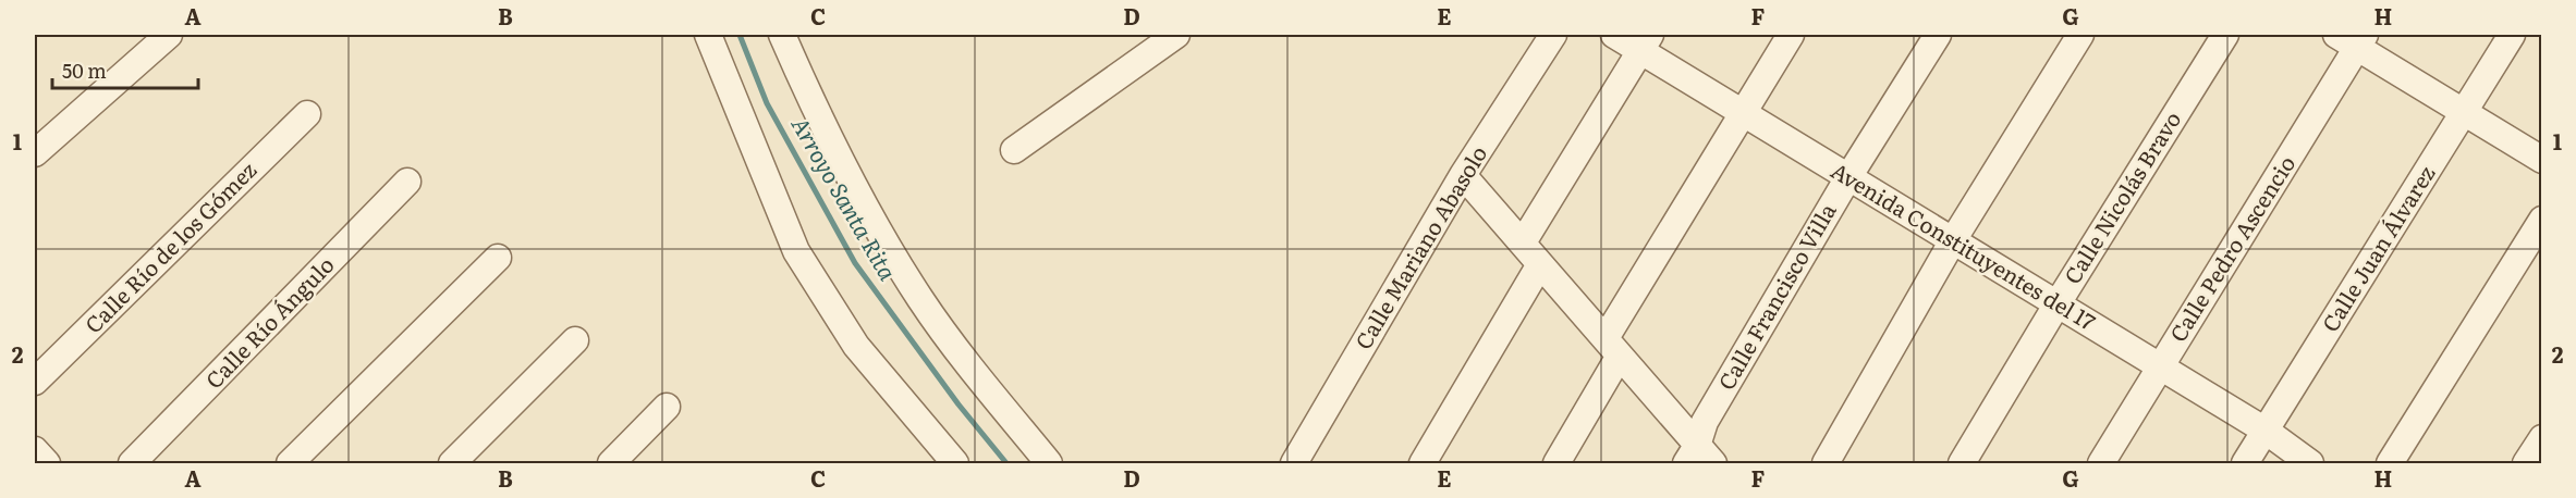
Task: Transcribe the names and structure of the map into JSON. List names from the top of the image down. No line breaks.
{"streets":{"street":["Calle Nicolás Bravo","Avenida Constituyentes del 17","Calle Río de los Gómez","Calle Mariano Abasolo","Calle Pedro Ascencio","Calle Juan Álvarez","Calle Francisco Villa","Calle Río Ángulo"]},"crossings":[["Calle Nicolás Bravo","Avenida Constituyentes del 17"],["Avenida Constituyentes del 17","Calle Pedro Ascencio"],["Avenida Constituyentes del 17","Calle Juan Álvarez"],["Avenida Constituyentes del 17","Calle Francisco Villa"]],"water":["Arroyo Santa Rita"],"scale_bar":"50 m","grid":{"columns":["A","B","C","D","E","F","G","H"],"rows":["1","2"]}}
